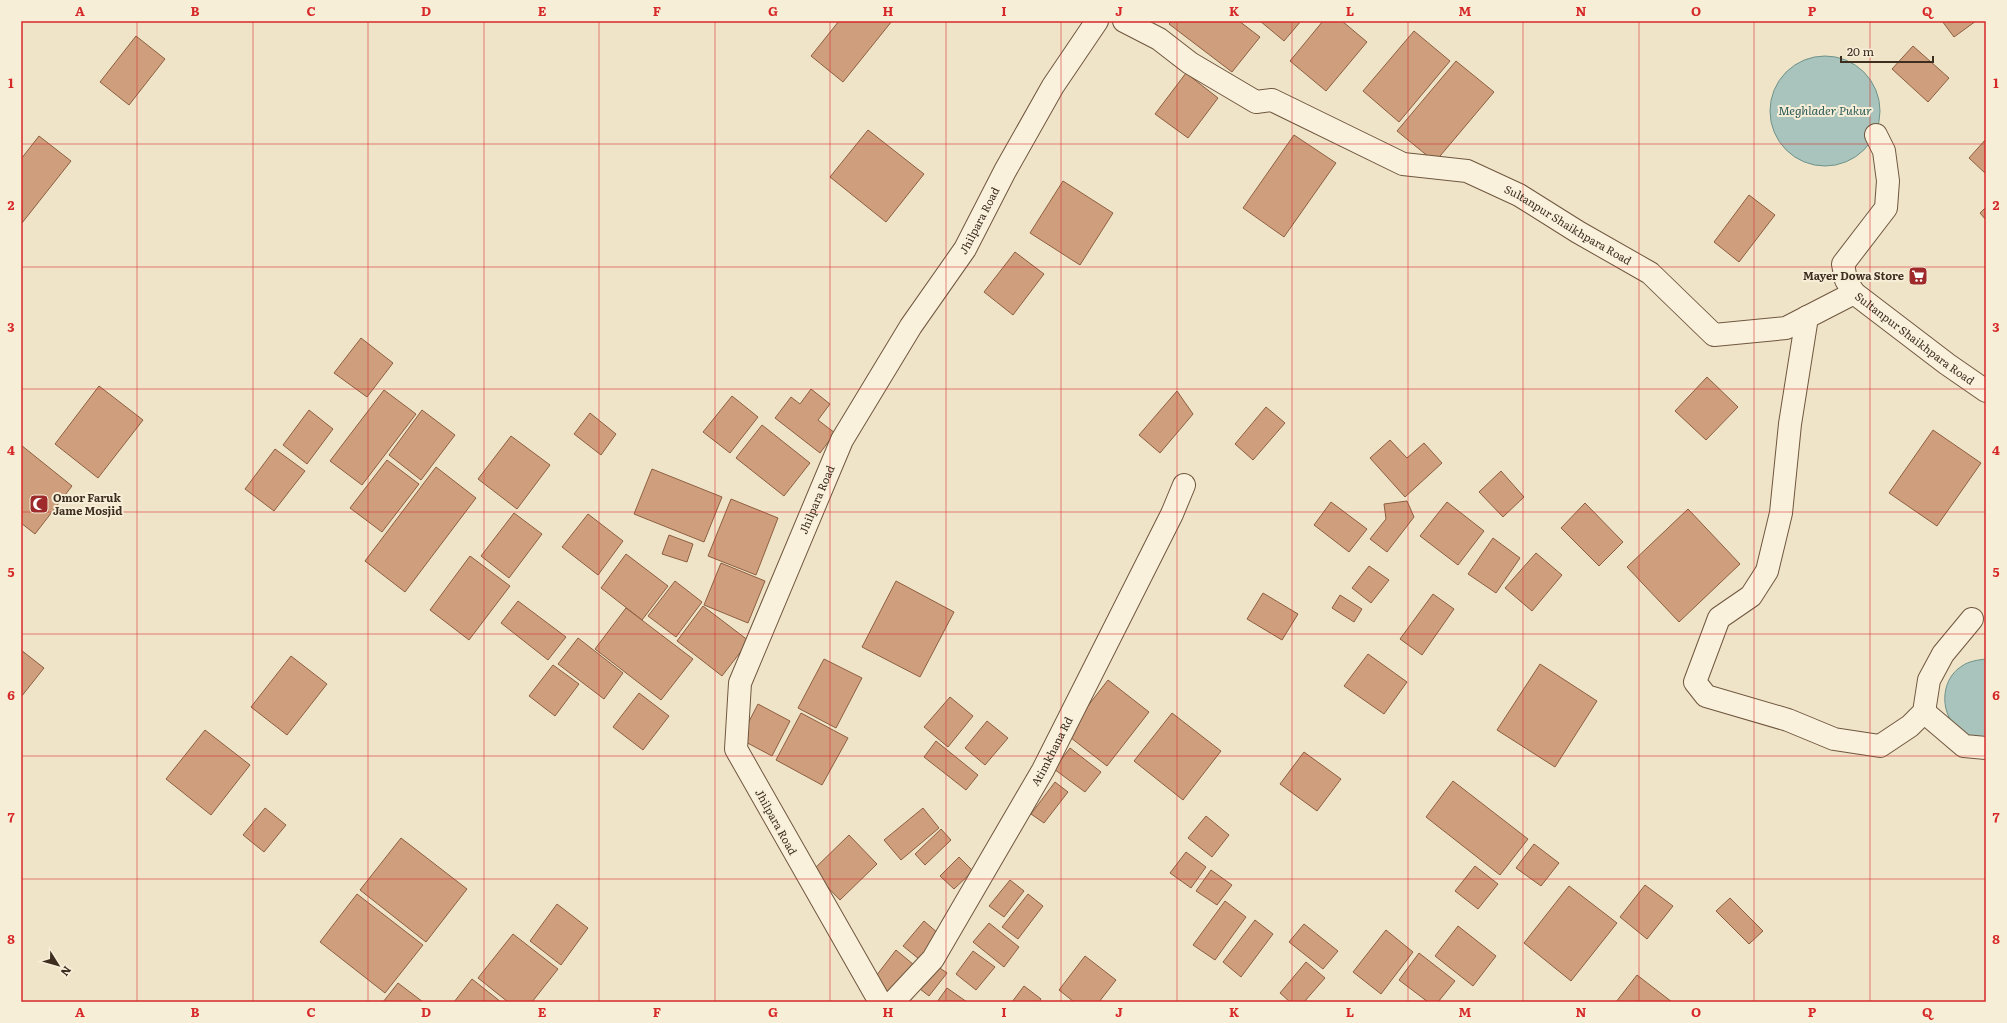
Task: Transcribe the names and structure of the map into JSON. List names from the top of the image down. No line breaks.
{"streets":{"street":["Jhilpara Road","Sultanpur Shaikhpara Road","Atimkhana Rd"]},"water":["Meghlader Pukur"],"places":{"supermarket":["Mayer Dowa Store"],"mosque":["Omor Faruk Jame Mosjid"]},"scale_bar":"20 m","north":"bottom right","grid":{"columns":["A","B","C","D","E","F","G","H","I","J","K","L","M","N","O","P","Q"],"rows":["1","2","3","4","5","6","7","8"]}}
